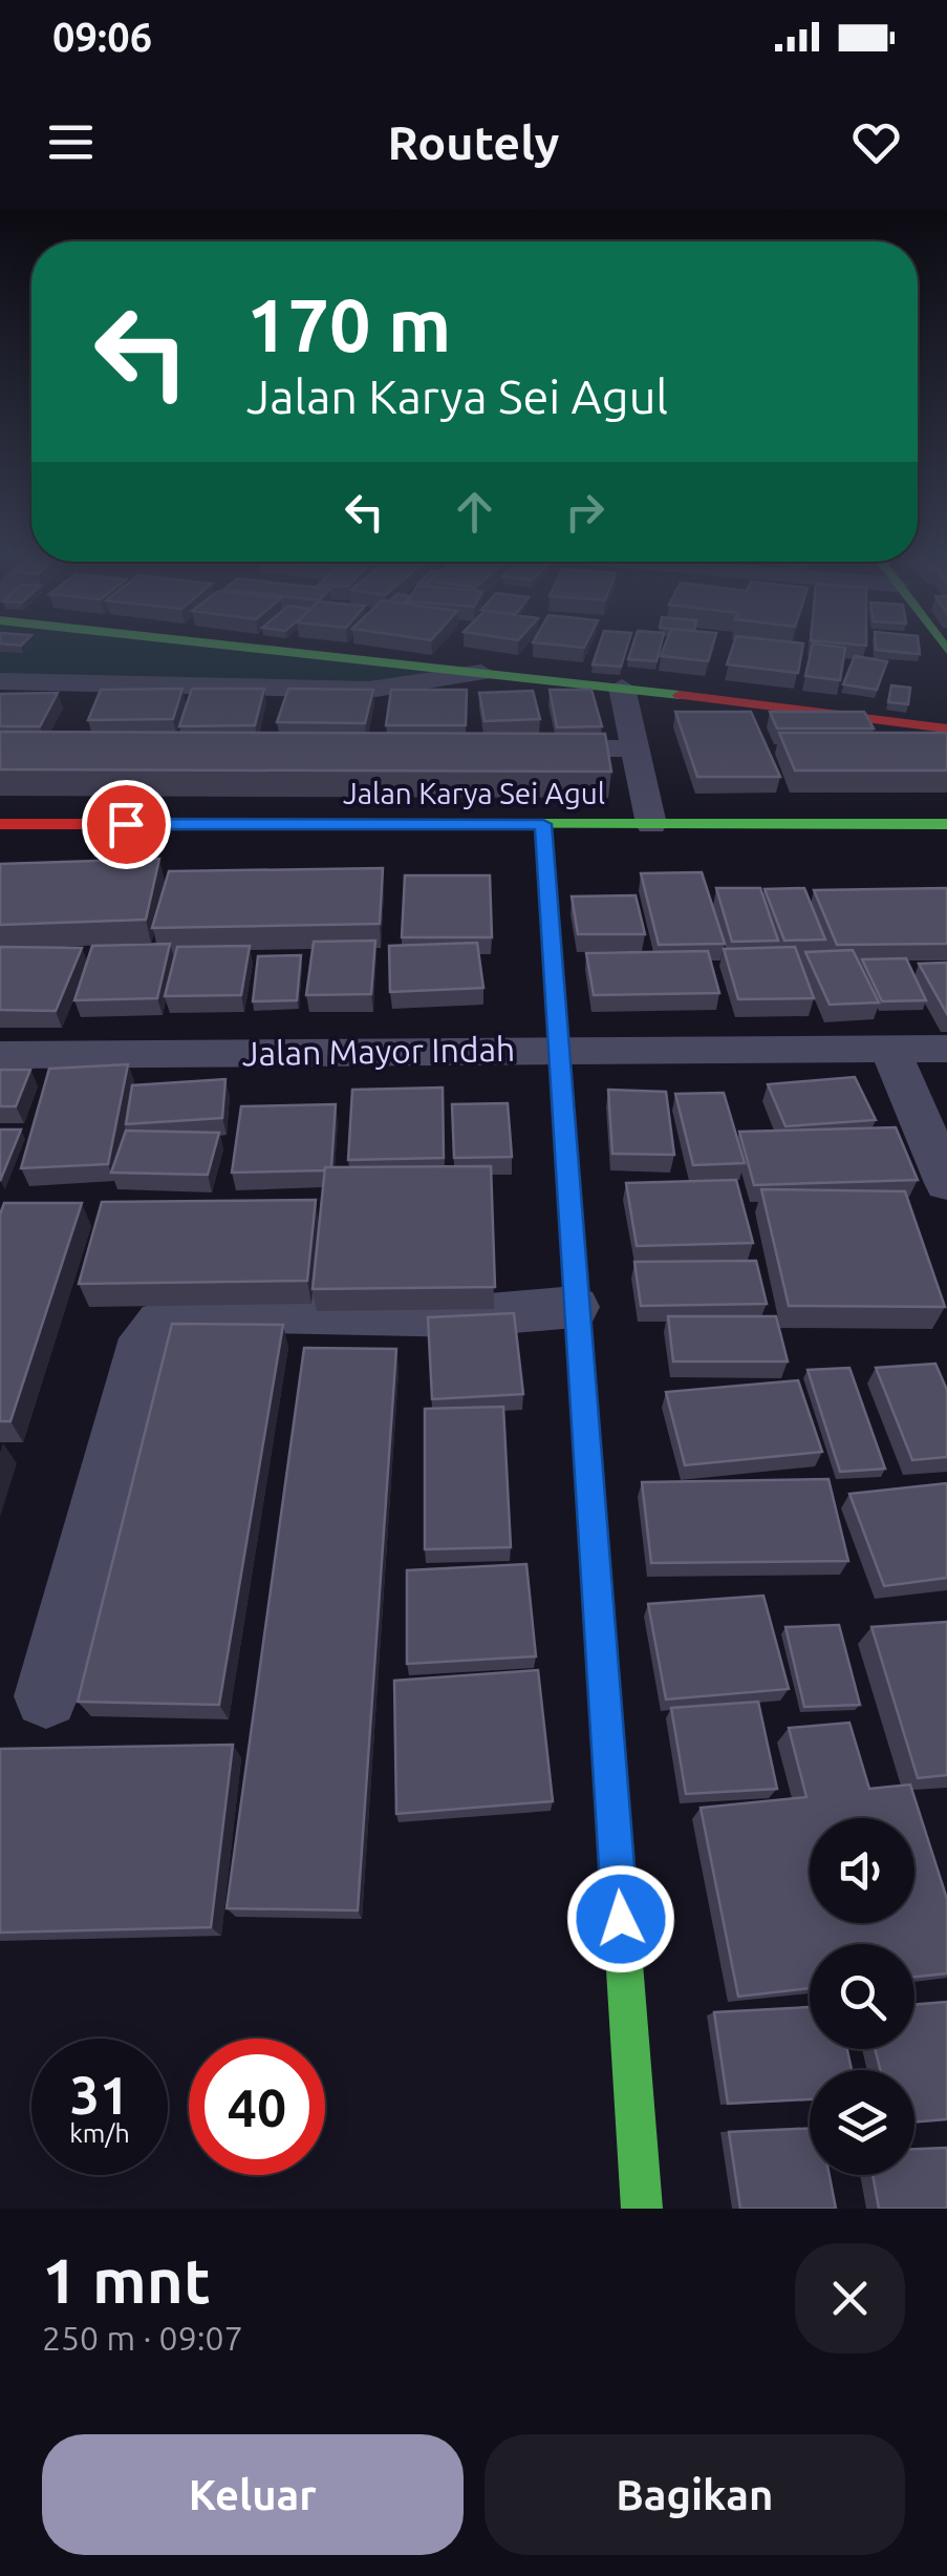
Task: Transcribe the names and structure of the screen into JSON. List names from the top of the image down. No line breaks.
{"streets":{"street":["Jalan Karya Sei Agul","Jalan Mayor Indah"]},"page":{"status":"09:06","header":"Routely","turn":["170 m","Jalan Karya Sei Agul"],"speed":"31 km/h","limit":"40","heading":["1 mnt","250 m · 09:07"],"buttons":["Keluar","Bagikan"]}}
